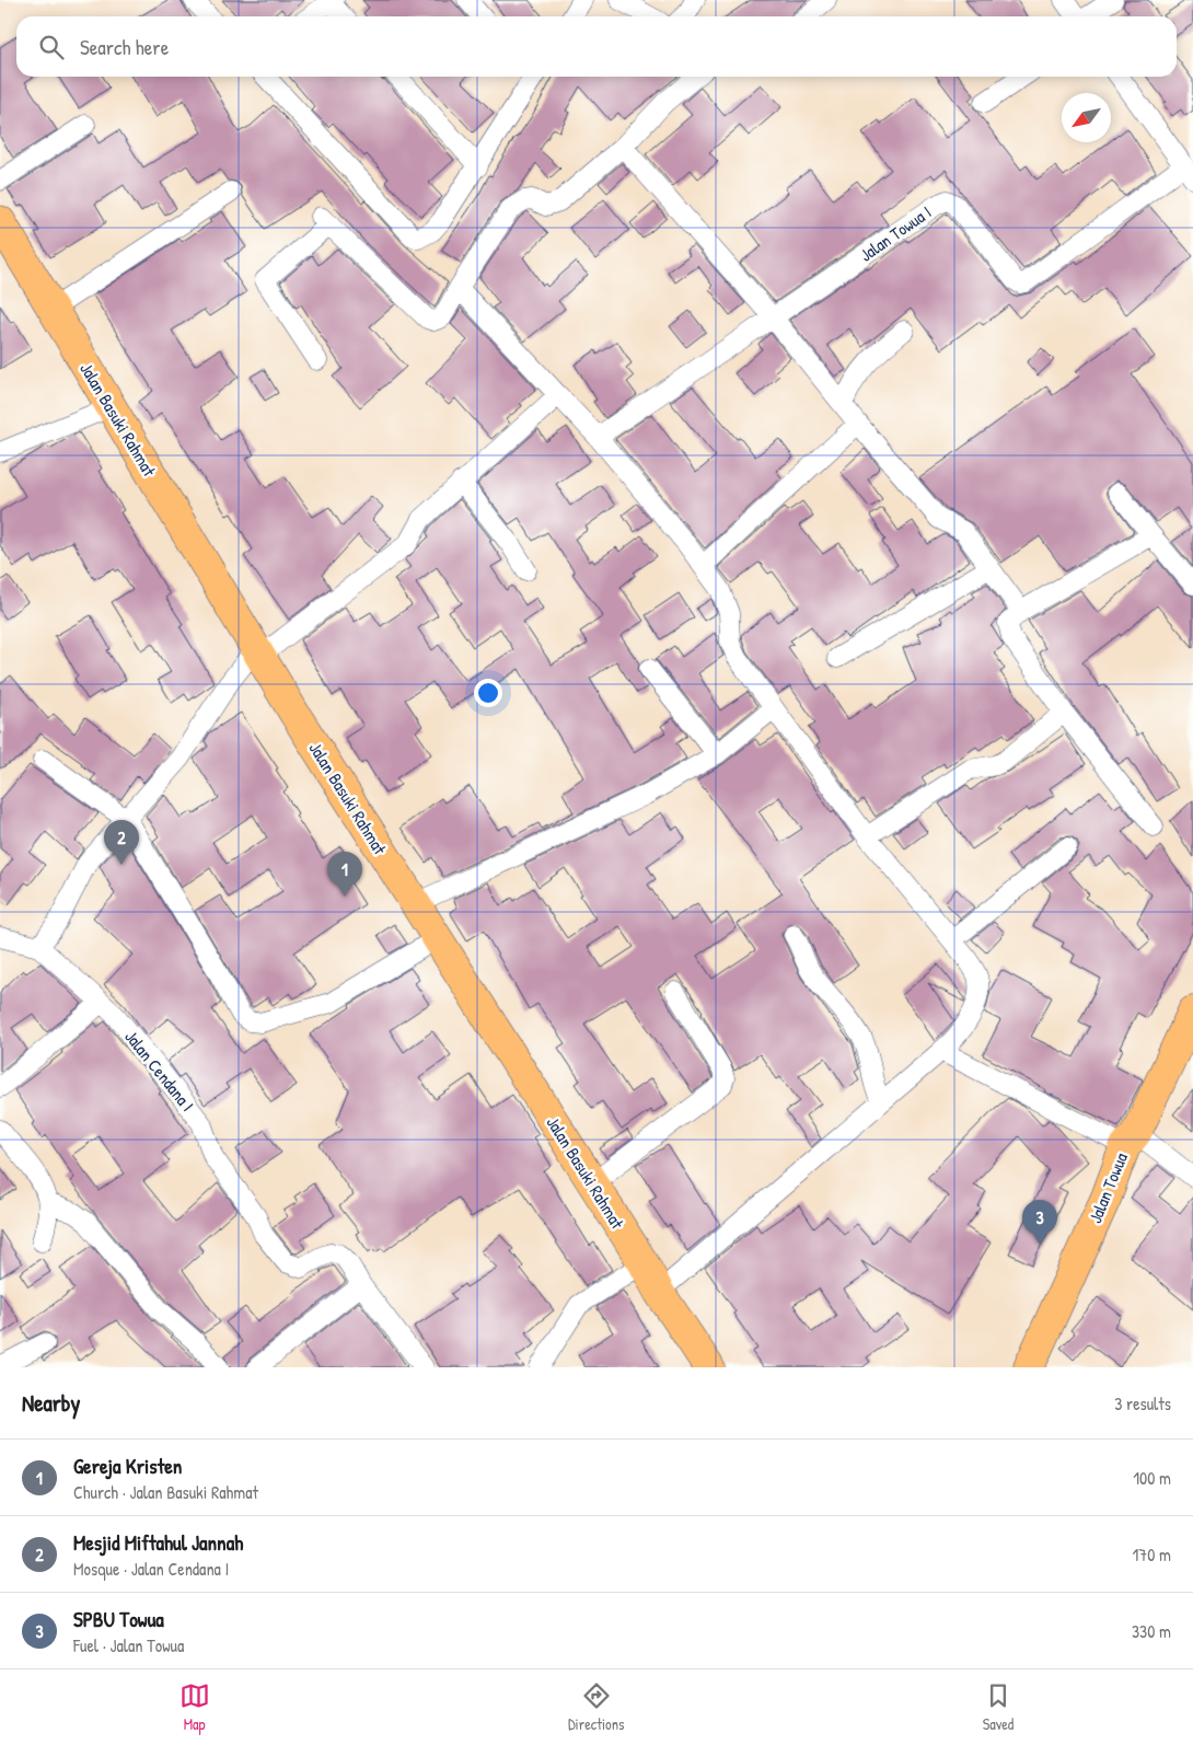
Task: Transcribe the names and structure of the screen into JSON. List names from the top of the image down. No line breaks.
{"streets":{"main road":["Jalan Basuki Rahmat","Jalan Towua"],"street":["Jalan Towua I","Jalan Cendana I"]},"north":"bottom left","page":{"search":"Search here","pins":["2","1","3"],"heading":["Nearby","3 results"],"list":[{"mark":"1","name":"Gereja Kristen","note":"Church · Jalan Basuki Rahmat","value":"100 m"},{"mark":"2","name":"Mesjid Miftahul Jannah","note":"Mosque · Jalan Cendana I","value":"170 m"},{"mark":"3","name":"SPBU Towua","note":"Fuel · Jalan Towua","value":"330 m"}],"nav":["Map","Directions","Saved"]}}
